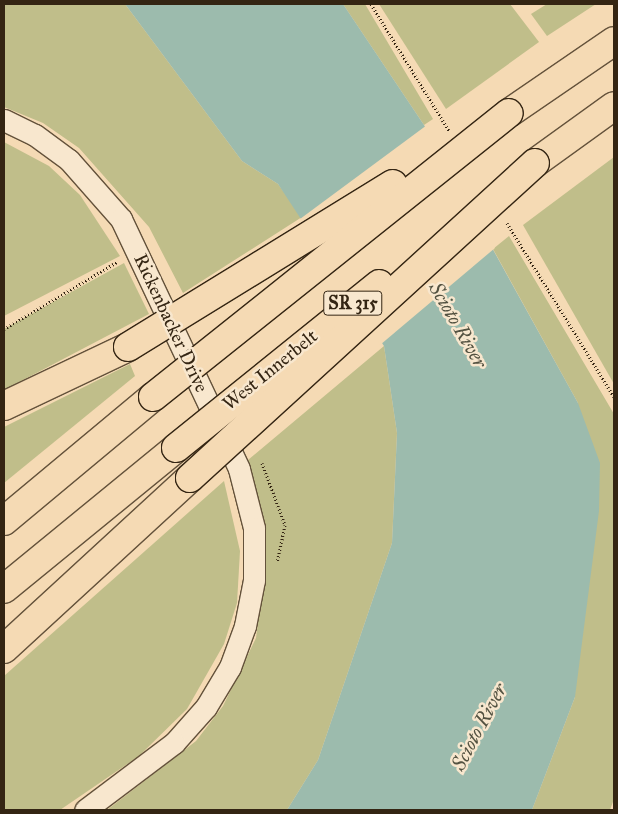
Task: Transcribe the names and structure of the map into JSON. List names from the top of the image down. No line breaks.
{"streets":{"highway":["SR 315","West Innerbelt"],"street":["Rickenbacker Drive"]},"water":["Scioto River"]}
